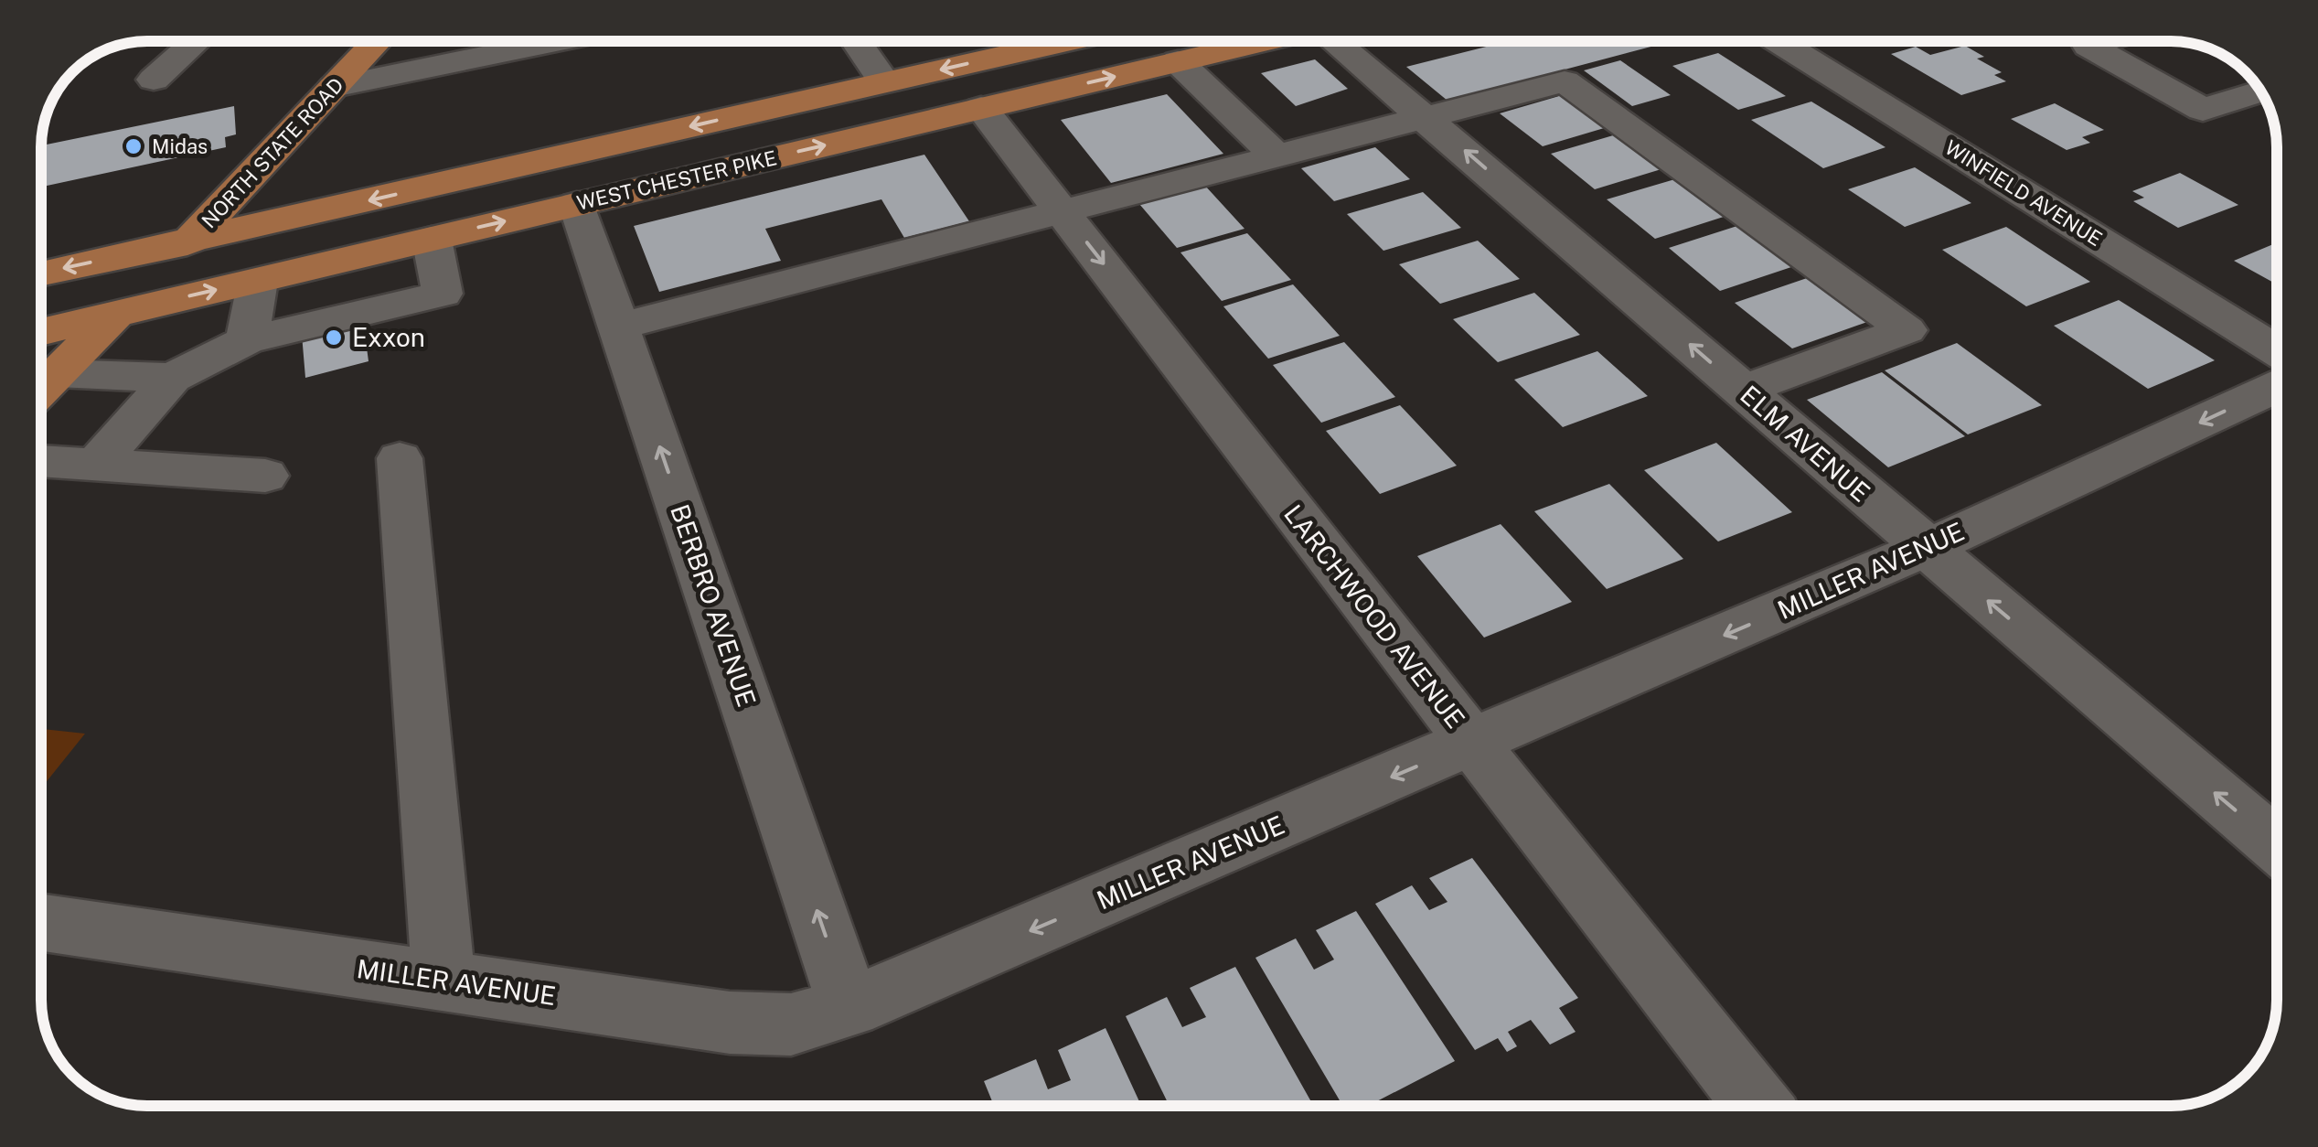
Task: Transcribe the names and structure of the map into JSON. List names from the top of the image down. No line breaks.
{"streets":{"main road":["NORTH STATE ROAD","WEST CHESTER PIKE"],"street":["WINFIELD AVENUE","ELM AVENUE","MILLER AVENUE","BERBRO AVENUE","LARCHWOOD AVENUE"]},"crossings":[["NORTH STATE ROAD","WEST CHESTER PIKE"],["WEST CHESTER PIKE","BERBRO AVENUE"],["WEST CHESTER PIKE","LARCHWOOD AVENUE"],["ELM AVENUE","MILLER AVENUE"],["MILLER AVENUE","BERBRO AVENUE"],["MILLER AVENUE","LARCHWOOD AVENUE"]],"one_way":["ELM AVENUE","MILLER AVENUE","LARCHWOOD AVENUE"],"places":["Midas","Exxon"]}
